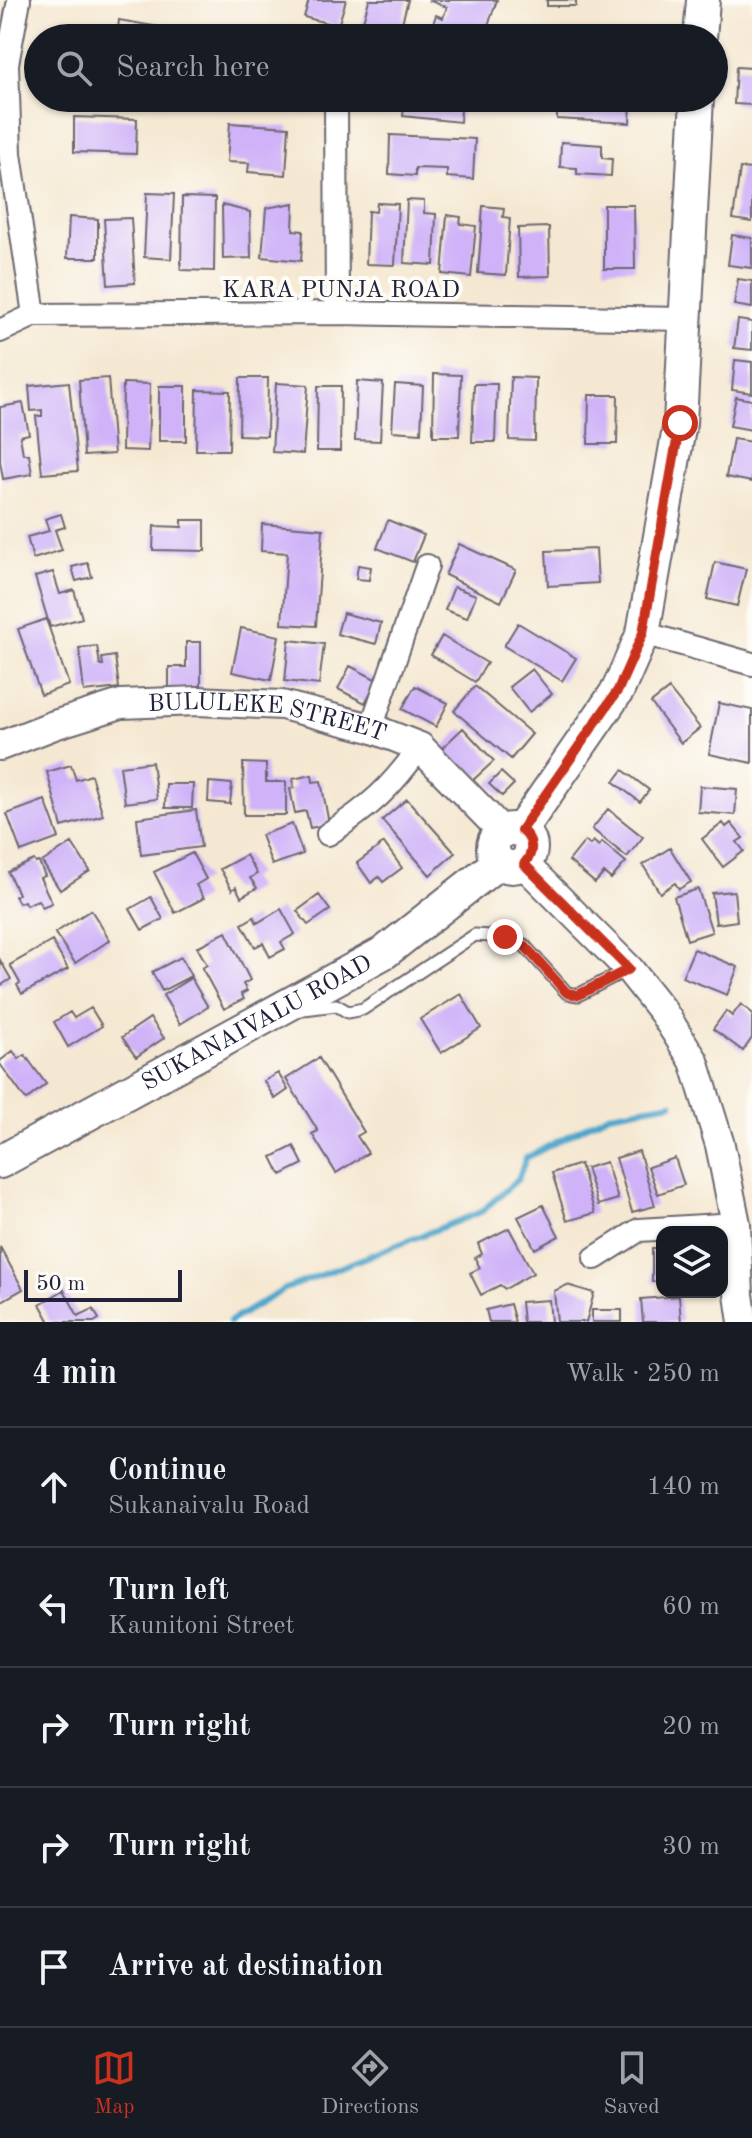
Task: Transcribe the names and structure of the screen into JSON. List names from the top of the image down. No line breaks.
{"streets":{"main road":["SUKANAIVALU ROAD"],"street":["KARA PUNJA ROAD","BULULEKE STREET"]},"crossings":[["KARA PUNJA ROAD","SUKANAIVALU ROAD"],["BULULEKE STREET","SUKANAIVALU ROAD"]],"scale_bar":"50 m","page":{"search":"Search here","scale":"50 m","heading":["4 min","Walk · 250 m"],"list":[["Continue","Sukanaivalu Road","140 m"],["Turn left","Kaunitoni Street","60 m"],["Turn right","20 m"],["Turn right","30 m"],"Arrive at destination"],"nav":["Map","Directions","Saved"]}}
